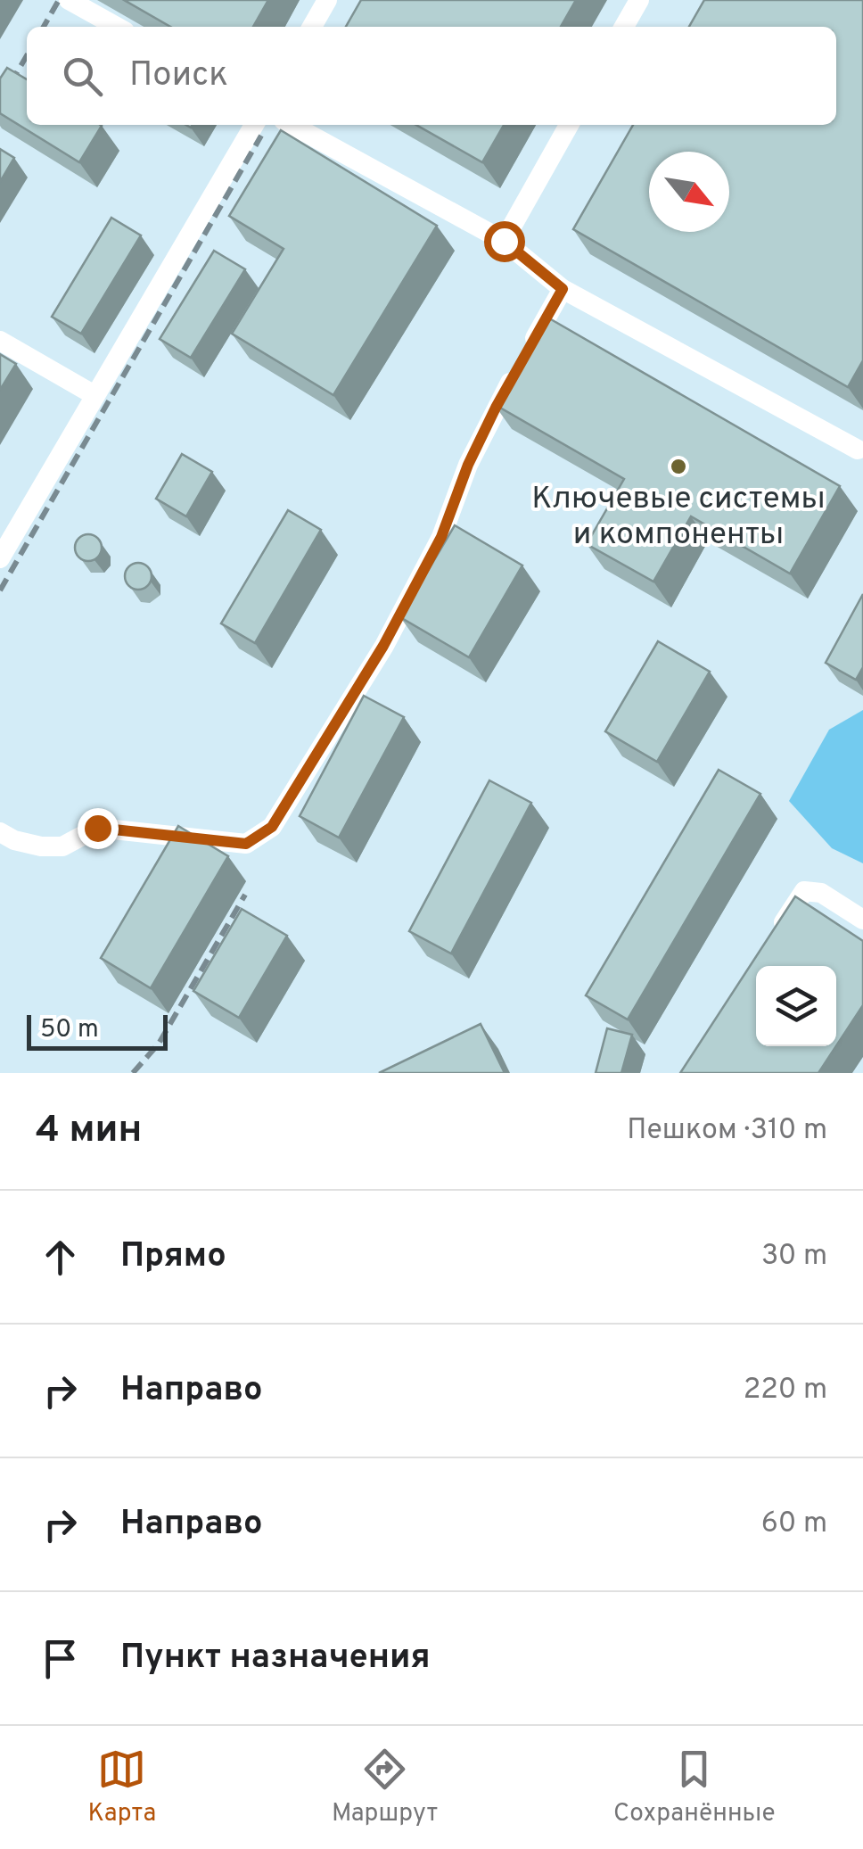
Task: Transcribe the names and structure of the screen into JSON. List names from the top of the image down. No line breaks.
{"places":["Ключевые системы и компоненты"],"scale_bar":"50 m","north":"bottom right","page":{"search":"Поиск","scale":"50 m","heading":["4 мин","Пешком · 310 m"],"list":[["Прямо","30 m"],["Направо","220 m"],["Направо","60 m"],"Пункт назначения"],"nav":["Карта","Маршрут","Сохранённые"]}}
